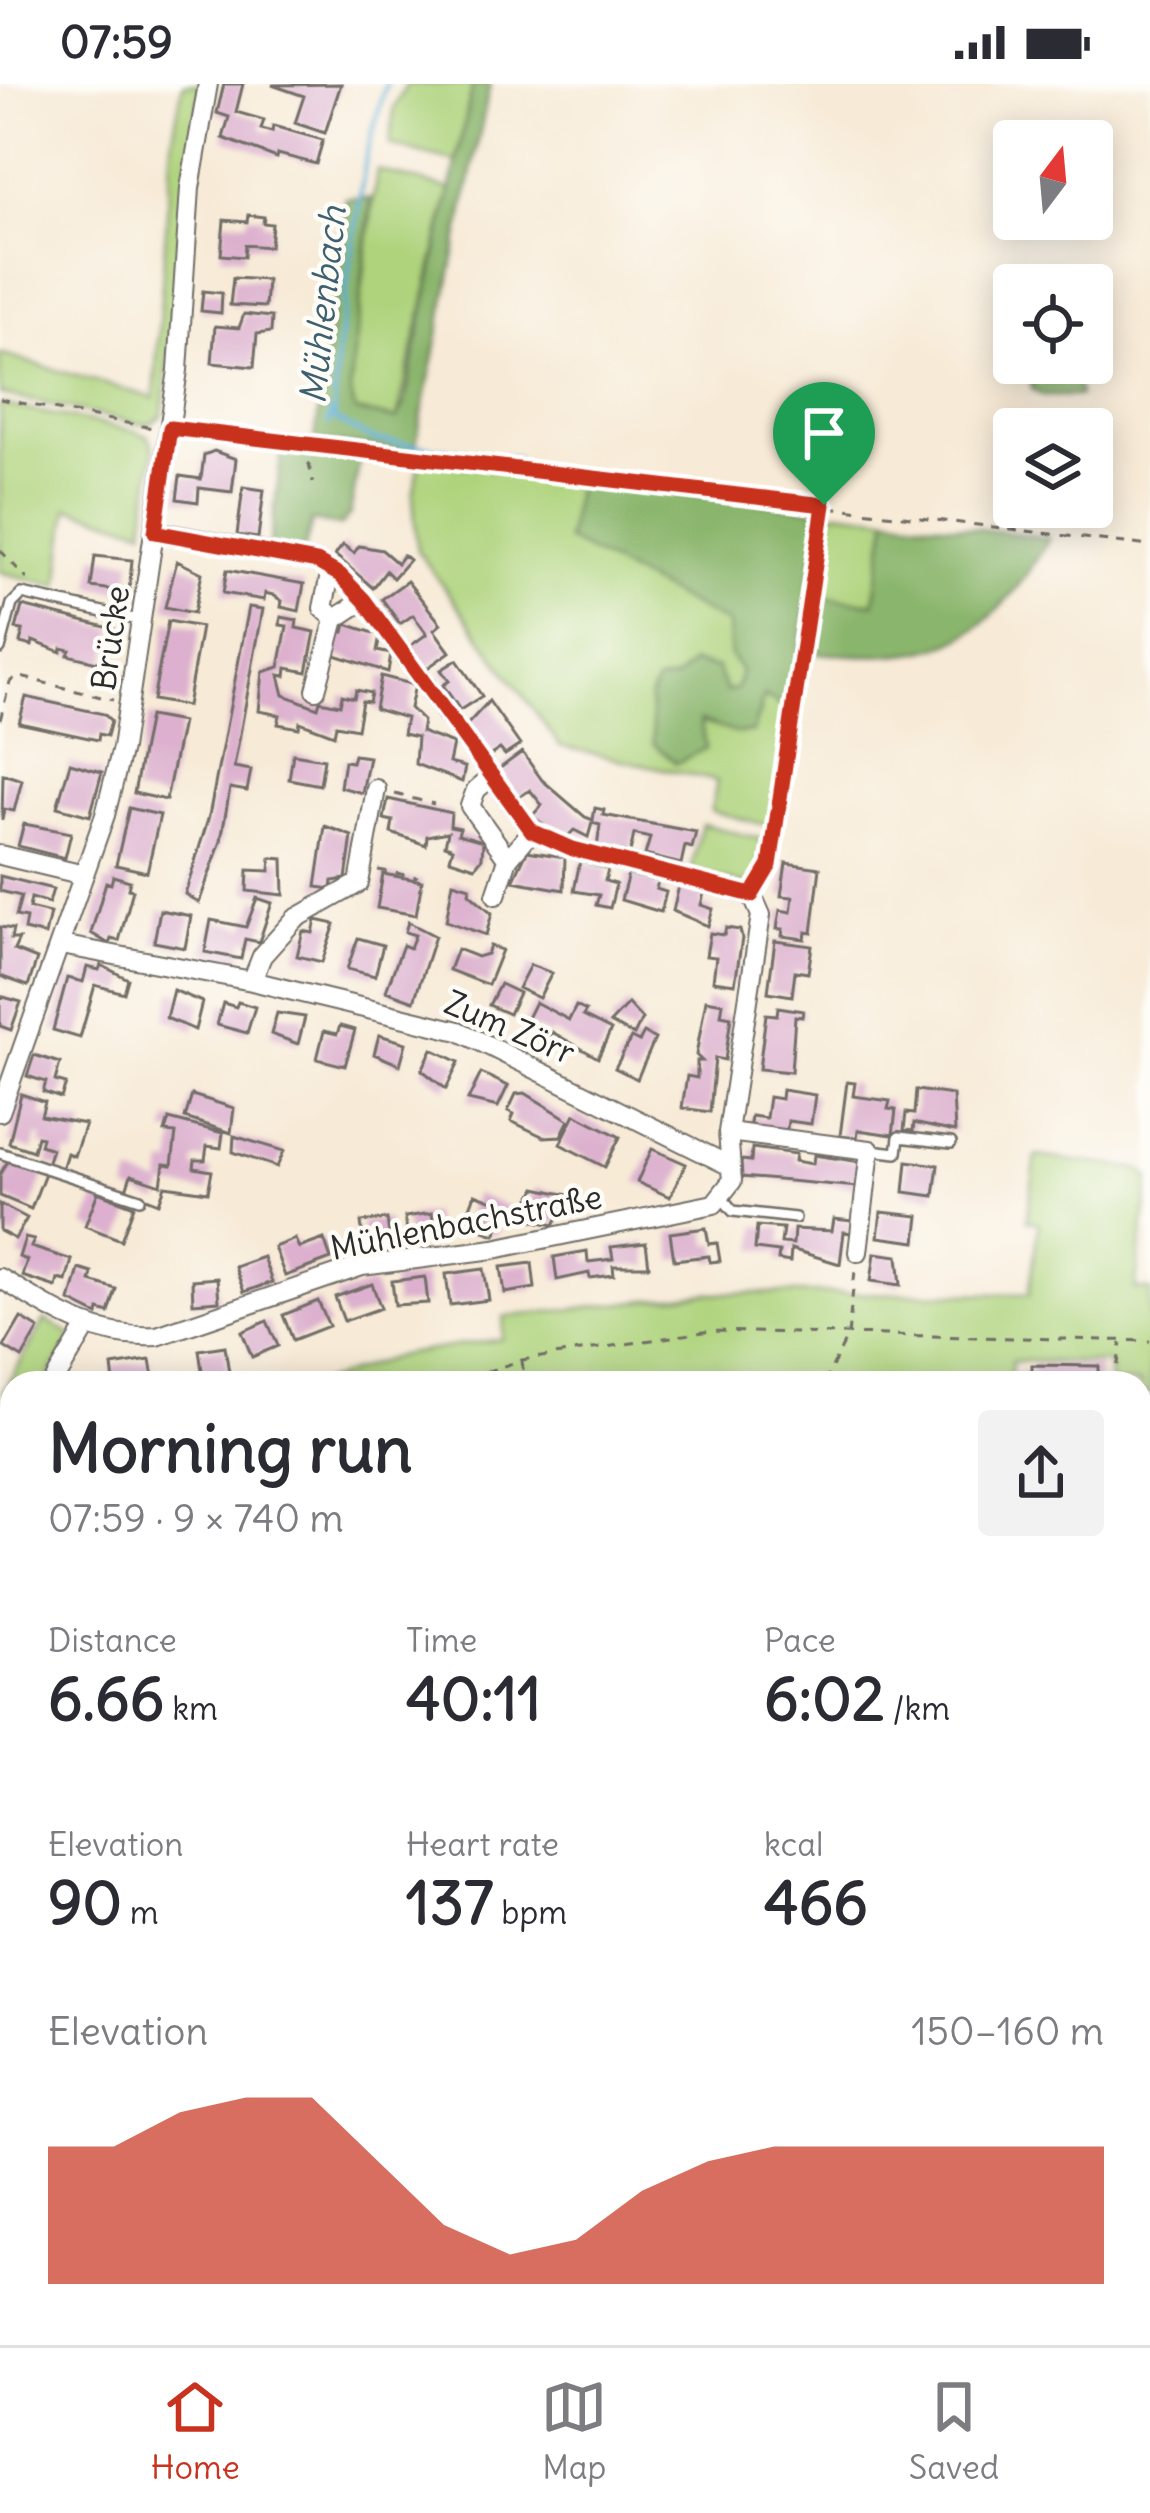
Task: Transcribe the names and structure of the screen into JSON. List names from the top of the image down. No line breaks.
{"streets":{"street":["Brücke","Zum Zörr","Mühlenbachstraße"]},"crossings":[["Brücke","Zum Zörr"]],"water":["Mühlenbach"],"north":"top","page":{"status":"07:59","heading":["Morning run","07:59 · 9 × 740 m"],"stats":[["Distance","6.66 km"],["Time","40:11"],["Pace","6:02 /km"],["Elevation","90 m"],["Heart rate","137 bpm"],["kcal","466"]],"chart":["Elevation","150–160 m"],"tabs":["Home","Map","Saved"]}}
